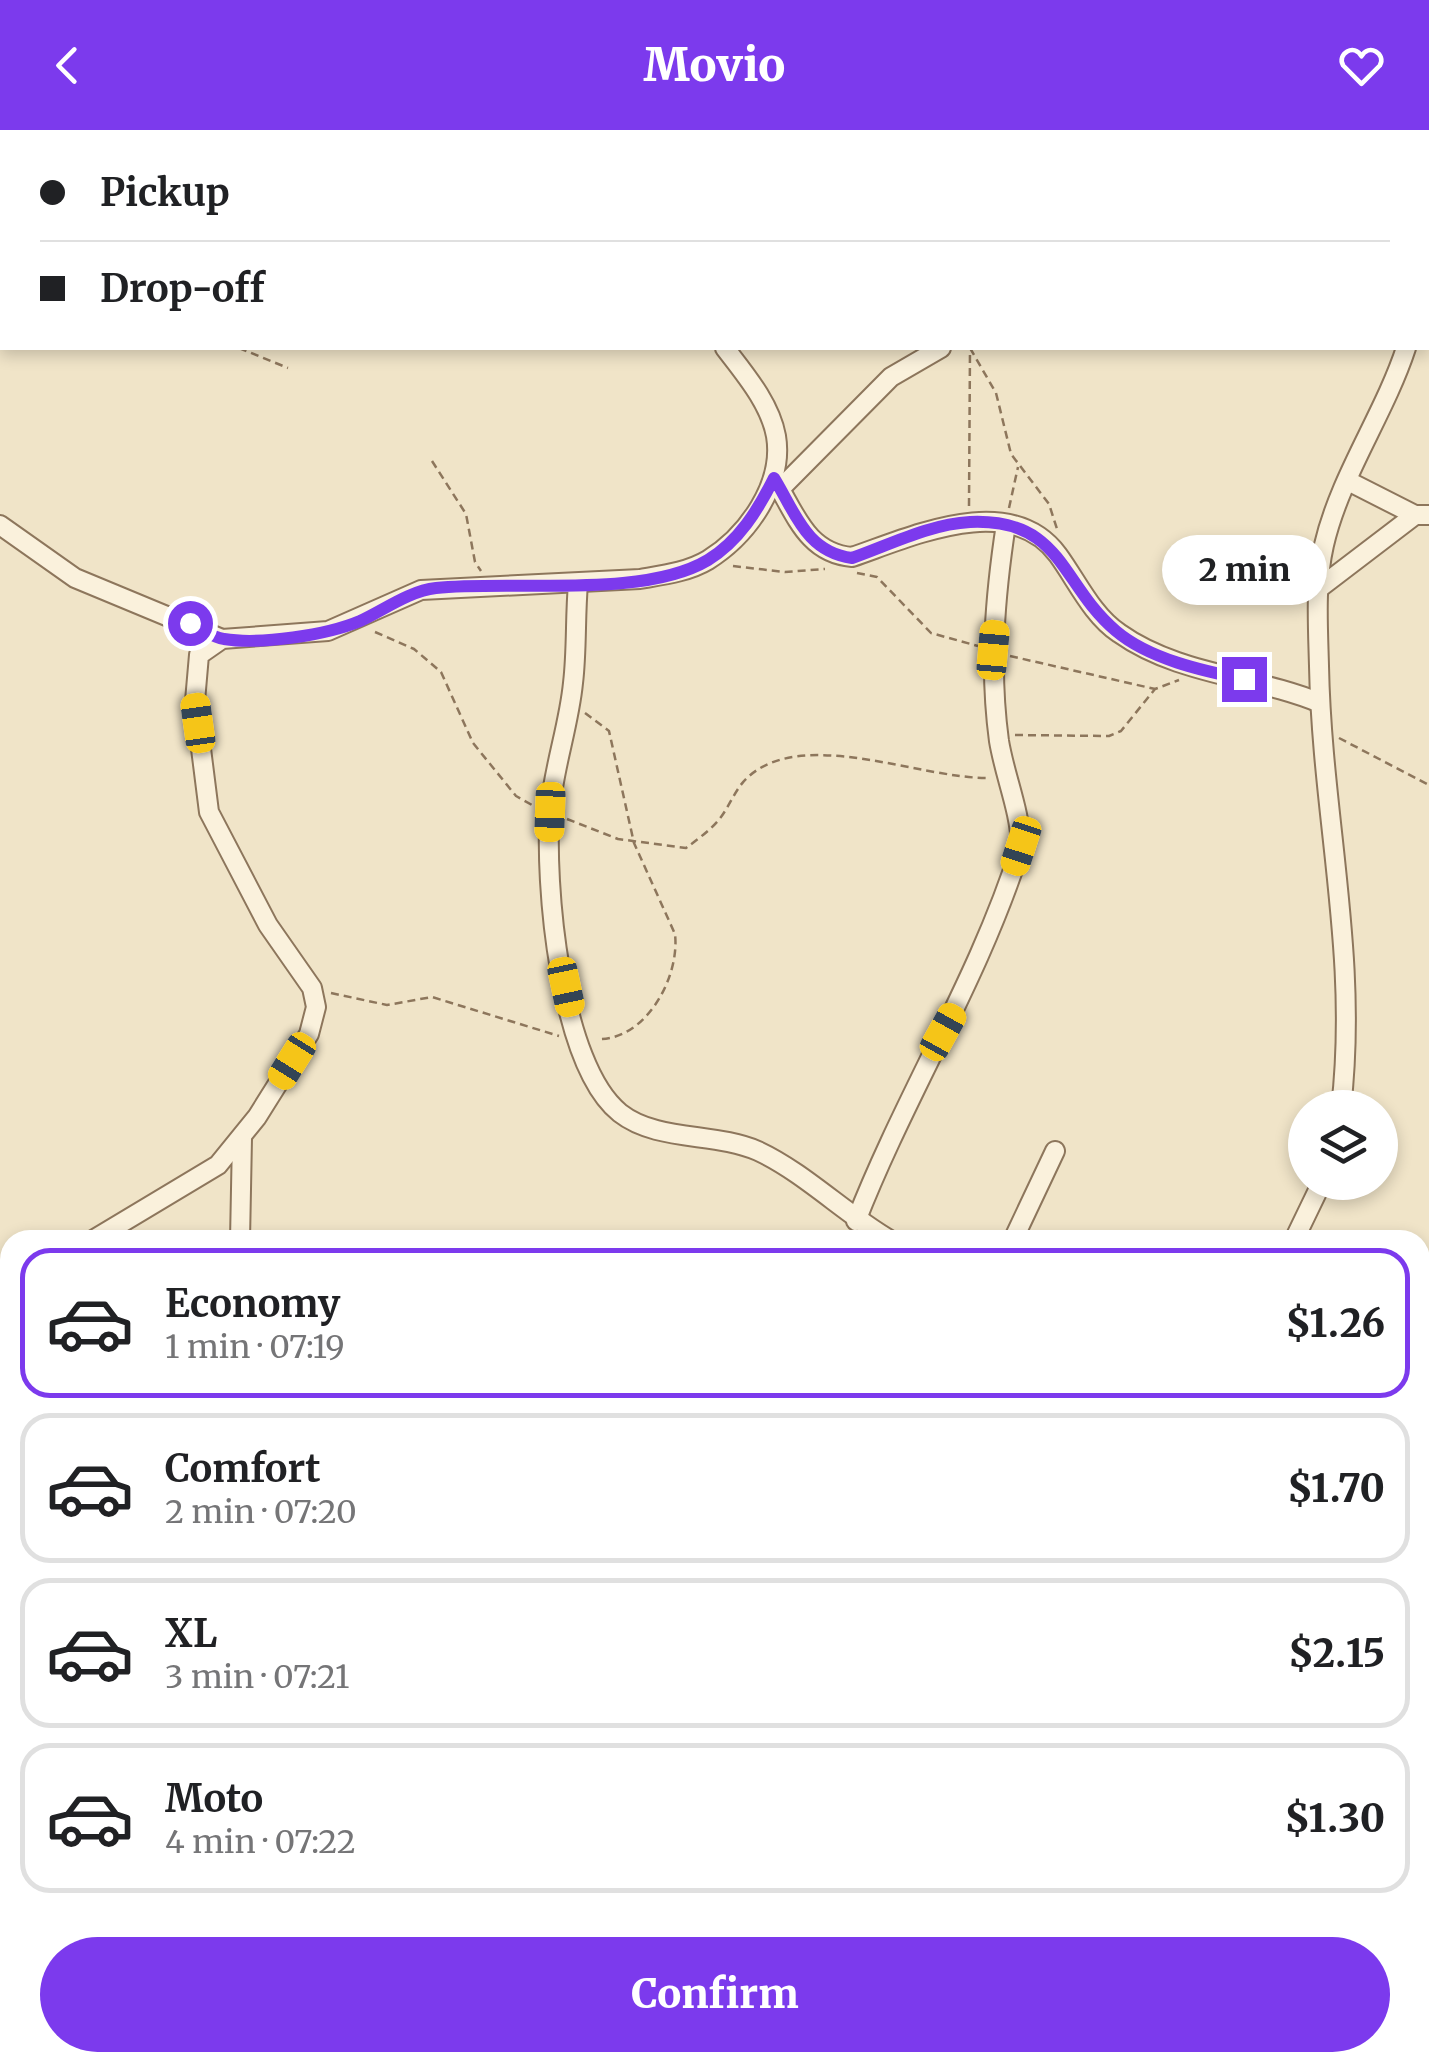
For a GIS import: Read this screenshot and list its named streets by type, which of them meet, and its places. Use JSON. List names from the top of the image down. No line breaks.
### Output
{"page":{"header":"Movio","banner":["Pickup","Drop-off"],"bubble":"2 min","list":[{"name":"Economy","note":"1 min · 07:19","value":"$1.26"},{"name":"Comfort","note":"2 min · 07:20","value":"$1.70"},{"name":"XL","note":"3 min · 07:21","value":"$2.15"},{"name":"Moto","note":"4 min · 07:22","value":"$1.30"}],"buttons":"Confirm"}}
